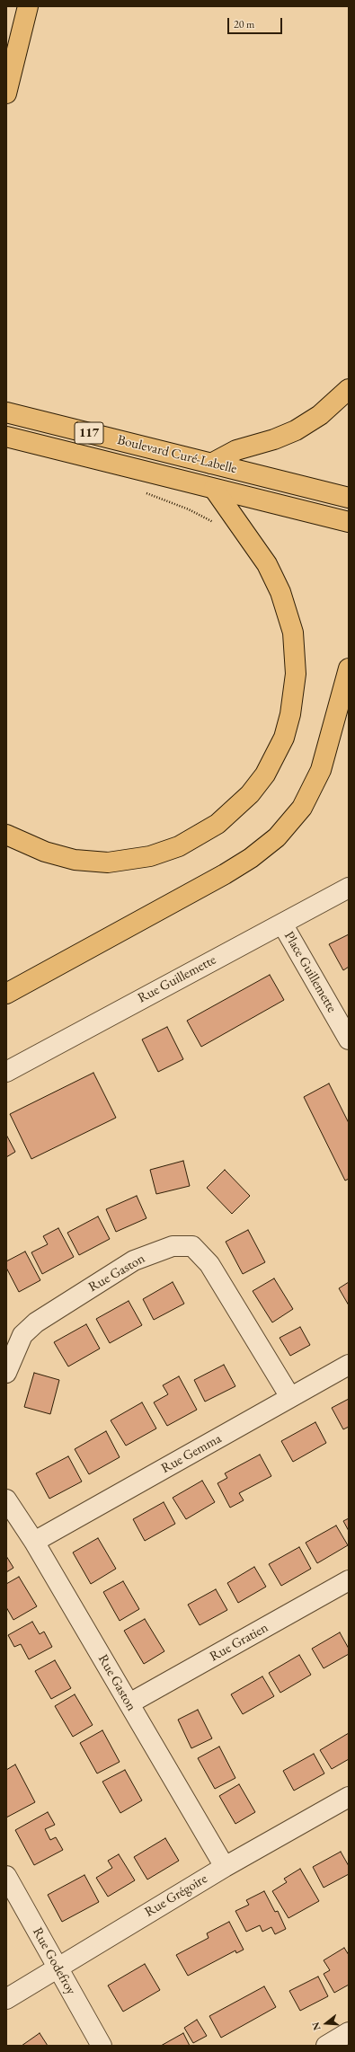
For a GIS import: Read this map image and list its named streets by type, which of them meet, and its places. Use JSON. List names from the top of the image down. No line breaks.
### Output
{"streets":{"main road":["117","Boulevard Curé-Labelle"],"street":["Place Guillemette","Rue Guillemette","Rue Gaston","Rue Gemma","Rue Gratien","Rue Grégoire","Rue Godefroy"]},"crossings":[["Place Guillemette","Rue Guillemette"],["Rue Gaston","Rue Gemma"],["Rue Gaston","Rue Gratien"],["Rue Gaston","Rue Grégoire"],["Rue Grégoire","Rue Godefroy"]],"scale_bar":"20 m","north":"left"}
